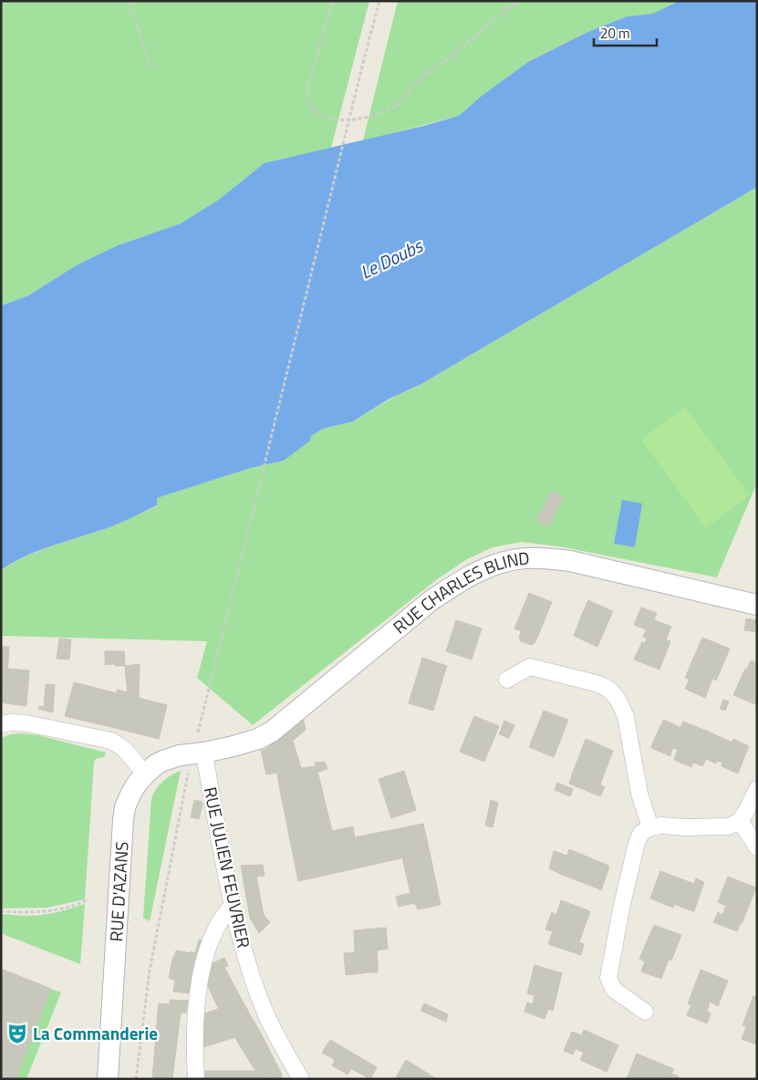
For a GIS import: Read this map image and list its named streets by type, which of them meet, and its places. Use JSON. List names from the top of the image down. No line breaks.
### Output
{"streets":{"street":["RUE CHARLES BLIND","RUE JULIEN FEUVRIER","RUE D'AZANS"]},"crossings":[["RUE CHARLES BLIND","RUE JULIEN FEUVRIER"],["RUE CHARLES BLIND","RUE D'AZANS"],["RUE JULIEN FEUVRIER","RUE D'AZANS"]],"water":["Le Doubs"],"places":{"theatre":["La Commanderie"]},"scale_bar":"20 m"}
